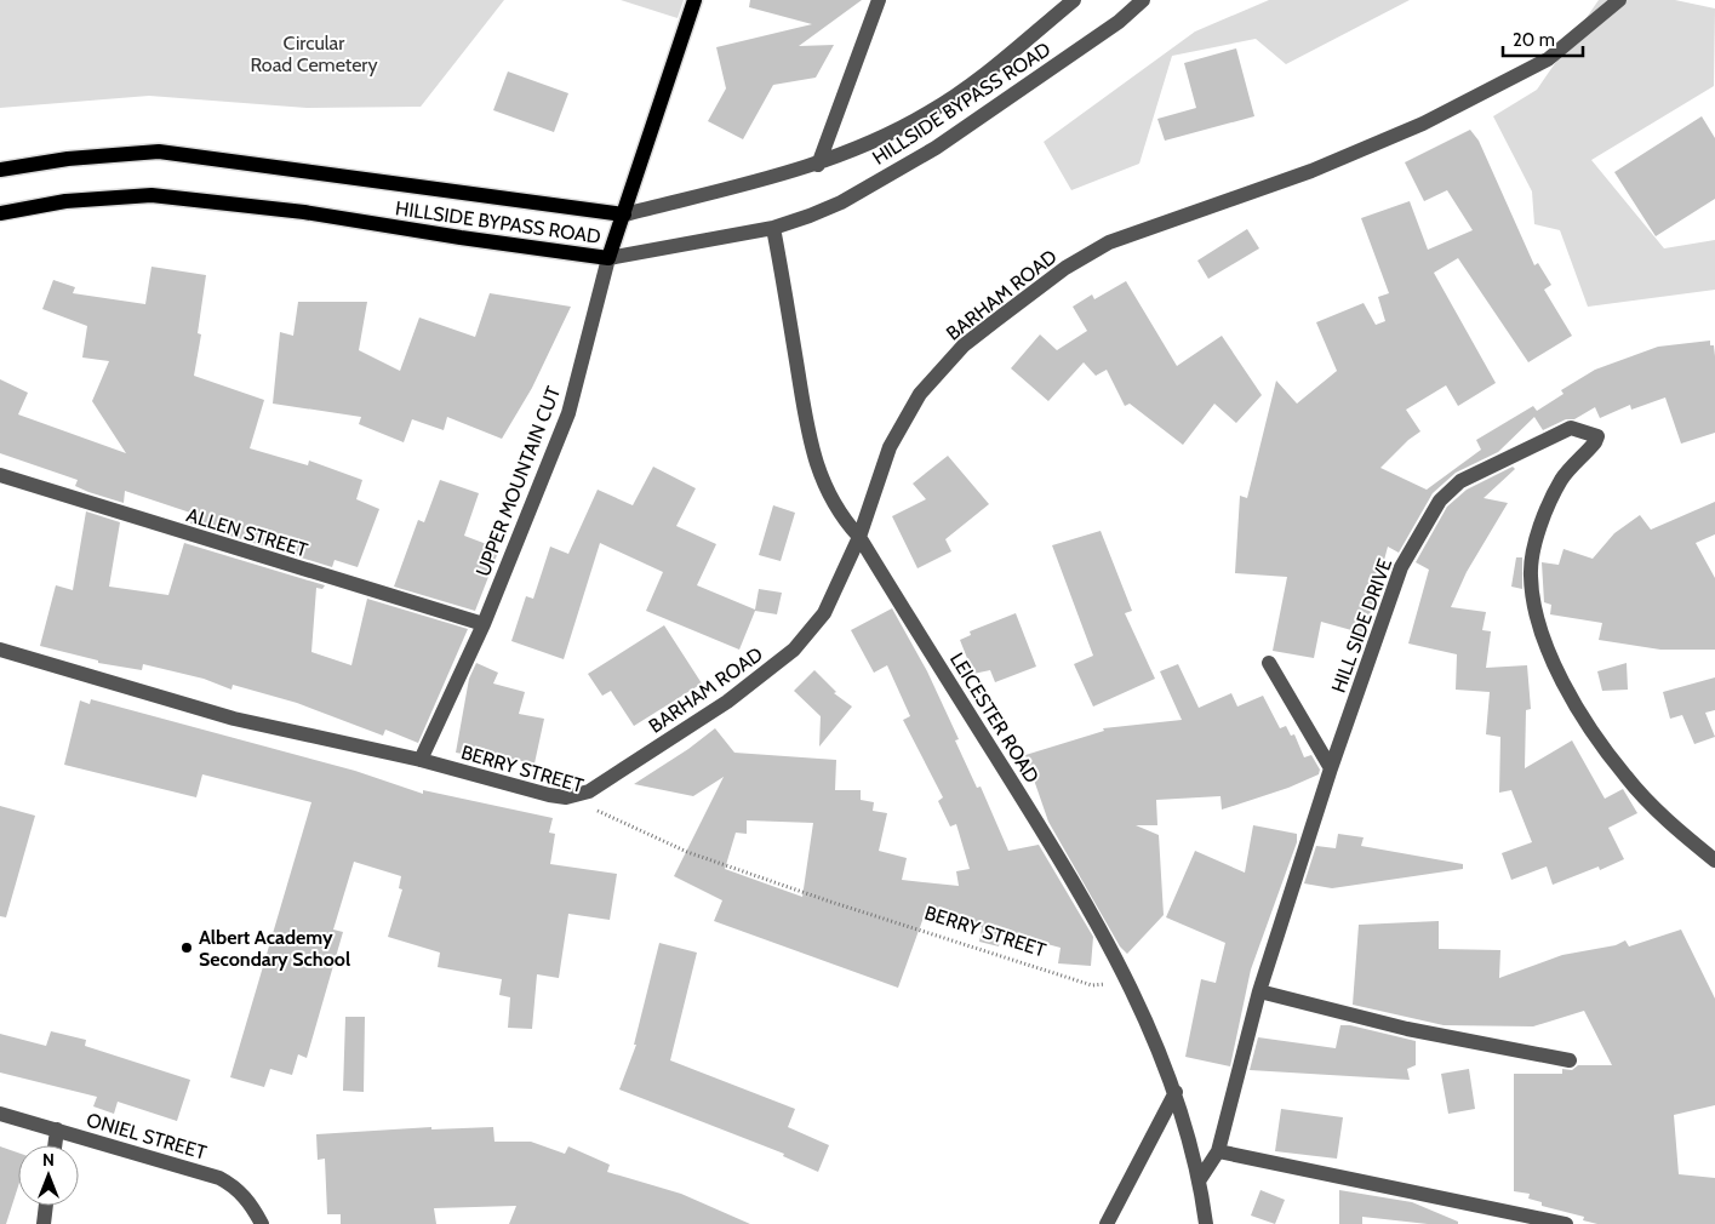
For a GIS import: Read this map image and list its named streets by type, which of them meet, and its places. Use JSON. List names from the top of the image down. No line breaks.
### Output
{"streets":{"main road":["HILLSIDE BYPASS ROAD","UPPER MOUNTAIN CUT"],"street":["BARHAM ROAD","ALLEN STREET","HILL SIDE DRIVE","LEICESTER ROAD","BERRY STREET","ONIEL STREET"]},"crossings":[["HILLSIDE BYPASS ROAD","UPPER MOUNTAIN CUT"],["HILLSIDE BYPASS ROAD","LEICESTER ROAD"],["BARHAM ROAD","LEICESTER ROAD"],["BARHAM ROAD","BERRY STREET"],["UPPER MOUNTAIN CUT","ALLEN STREET"],["UPPER MOUNTAIN CUT","BERRY STREET"],["HILL SIDE DRIVE","LEICESTER ROAD"],["LEICESTER ROAD","BERRY STREET"]],"parks":["Circular Road Cemetery"],"places":["Albert Academy Secondary School"],"scale_bar":"20 m","north":"top"}
